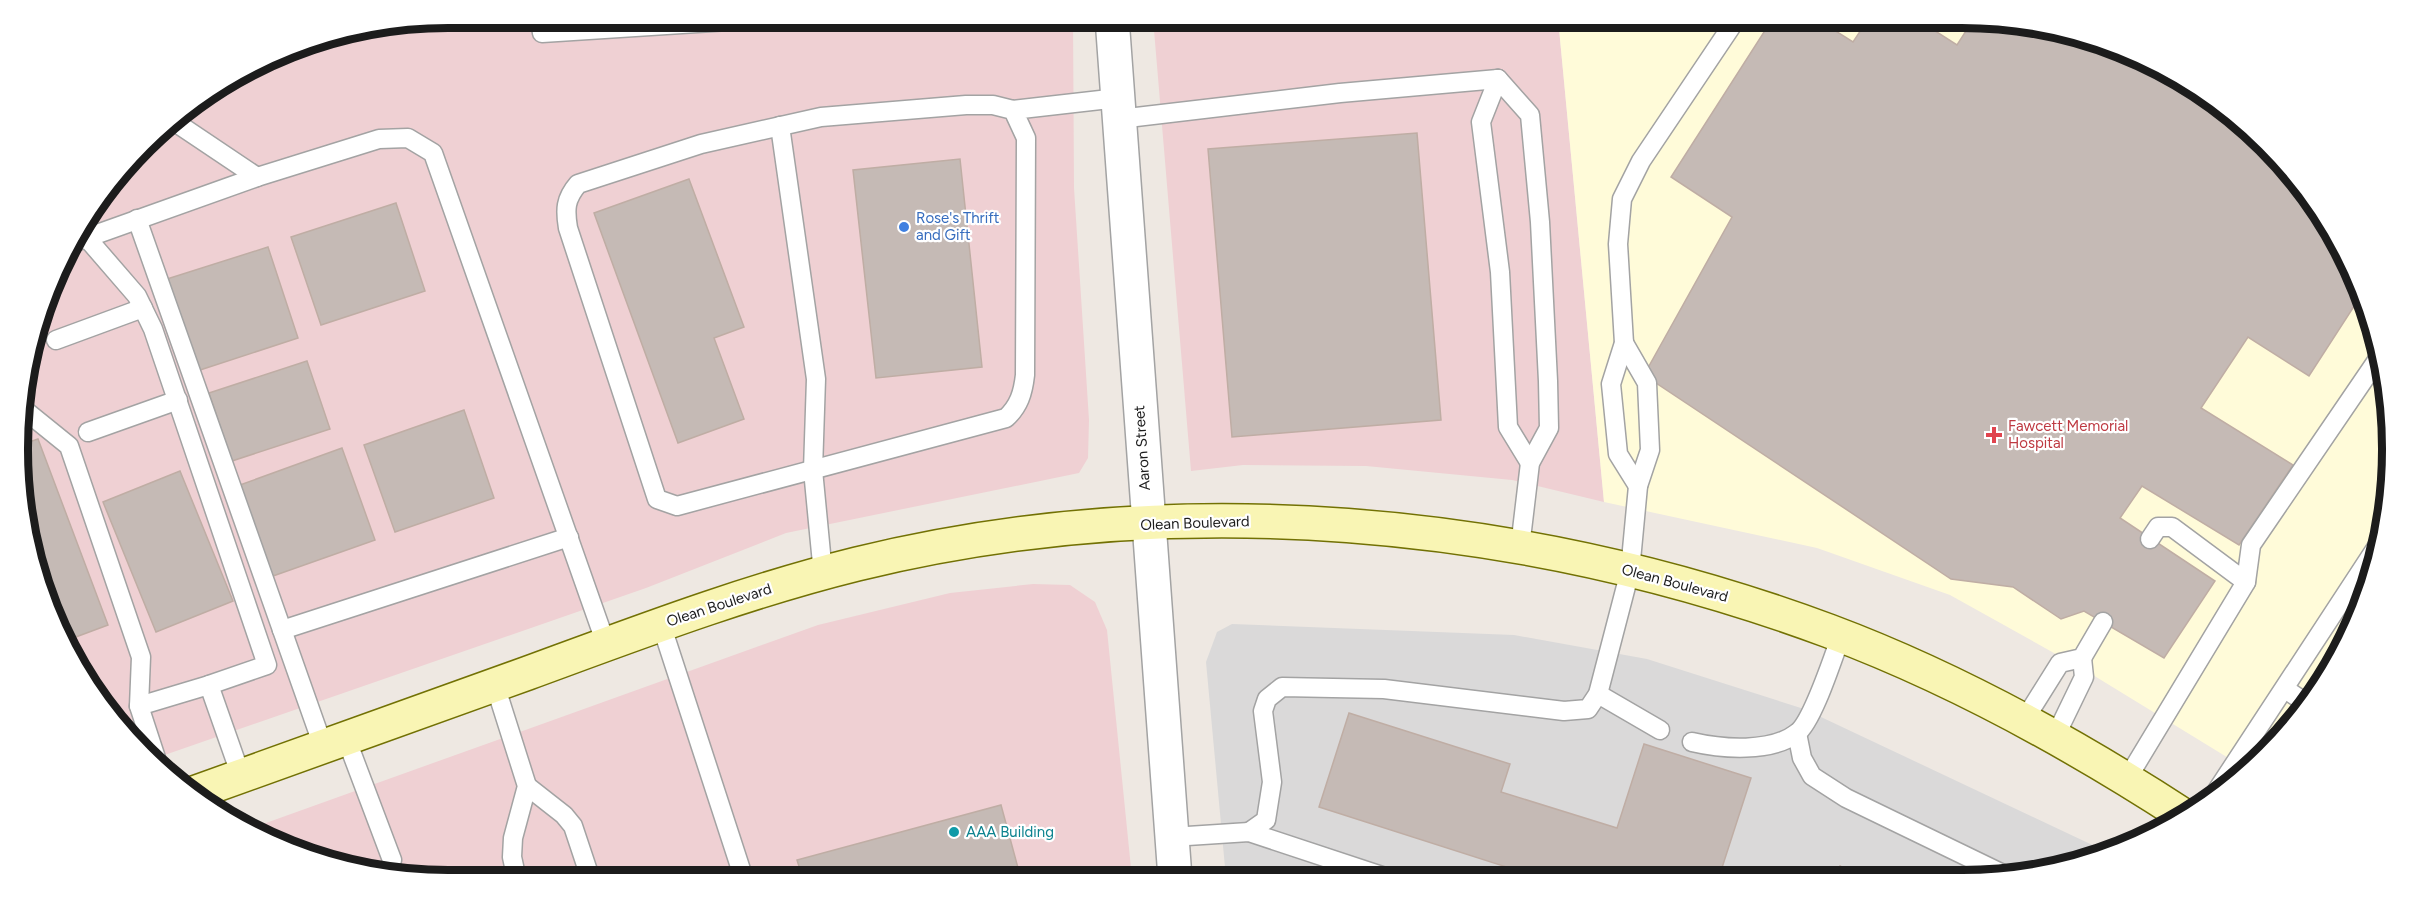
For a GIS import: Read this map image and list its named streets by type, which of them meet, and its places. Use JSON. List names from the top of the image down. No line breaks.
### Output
{"streets":{"street":["Aaron Street","Olean Boulevard"]},"crossings":[["Aaron Street","Olean Boulevard"]],"places":{"other":["Rose's Thrift and Gift","AAA Building"],"health":["Fawcett Memorial Hospital"]}}
